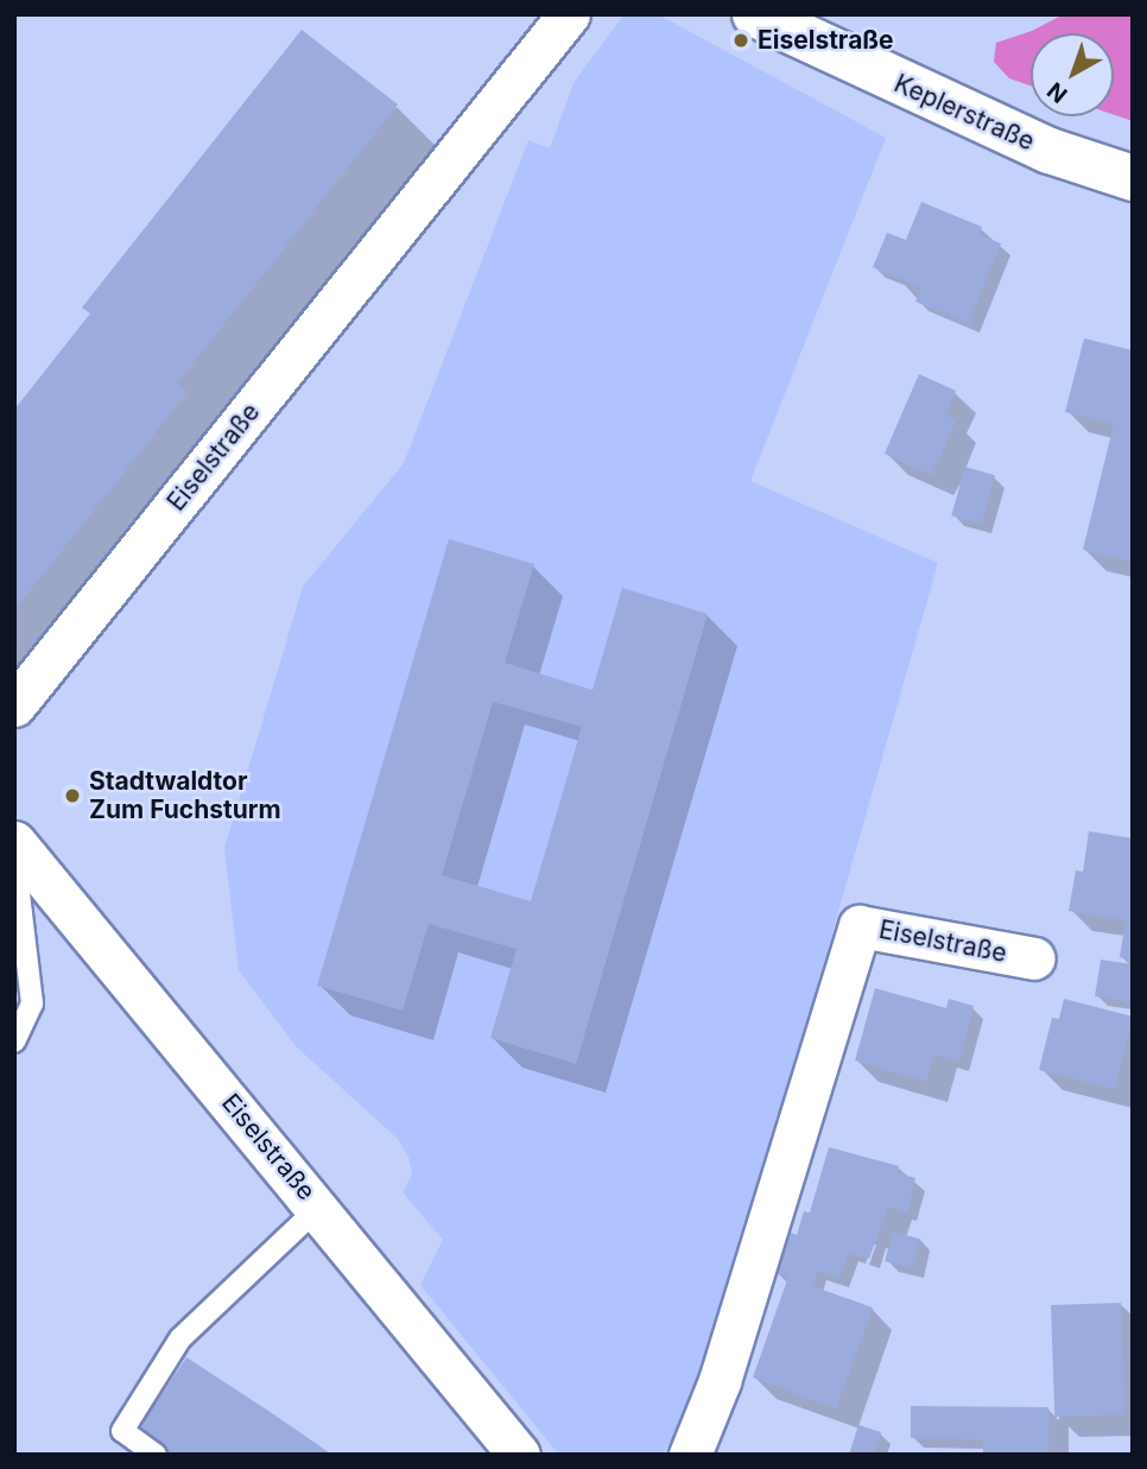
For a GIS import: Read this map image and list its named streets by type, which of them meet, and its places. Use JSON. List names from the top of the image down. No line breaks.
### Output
{"streets":{"street":["Keplerstraße","Eiselstraße"]},"places":["Eiselstraße","Stadtwaldtor Zum Fuchsturm"],"north":"bottom left"}
